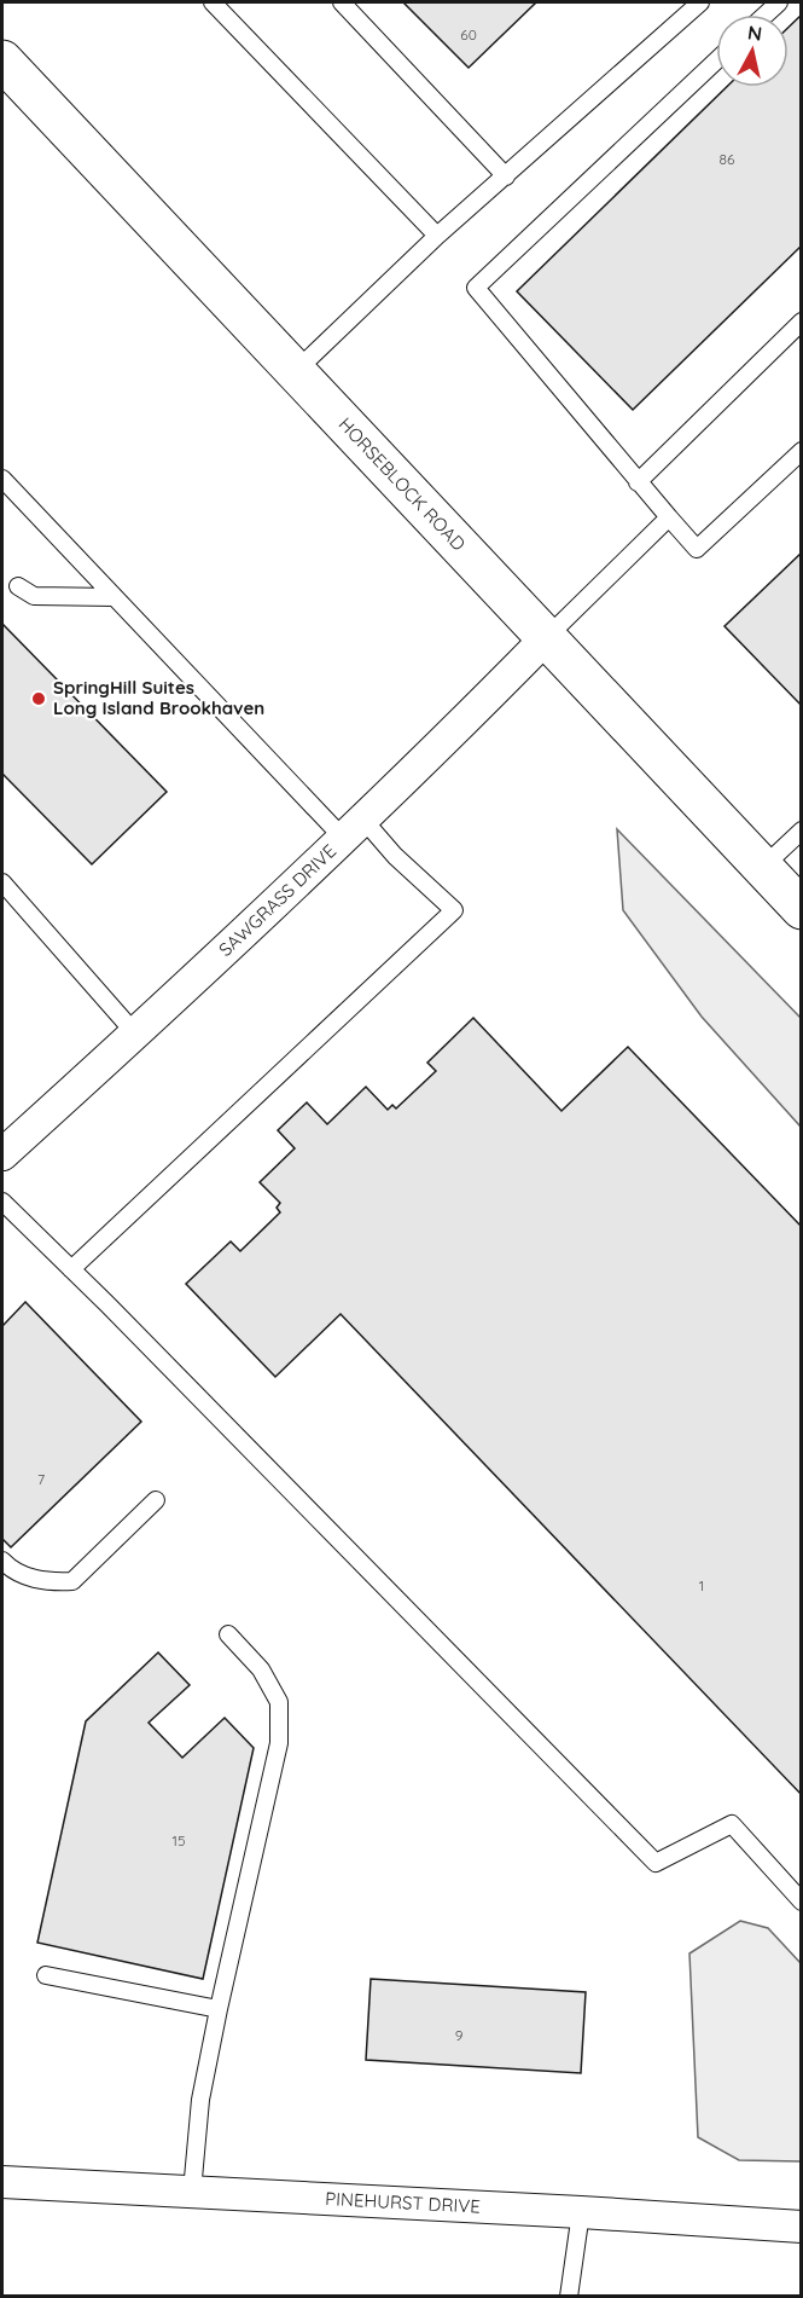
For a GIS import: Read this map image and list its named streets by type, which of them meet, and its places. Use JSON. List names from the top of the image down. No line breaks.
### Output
{"streets":{"main road":["HORSEBLOCK ROAD"],"street":["SAWGRASS DRIVE","PINEHURST DRIVE"]},"crossings":[["HORSEBLOCK ROAD","SAWGRASS DRIVE"]],"places":["SpringHill Suites Long Island Brookhaven"],"house_numbers":["60","86","7","1","15","9"],"north":"top"}
